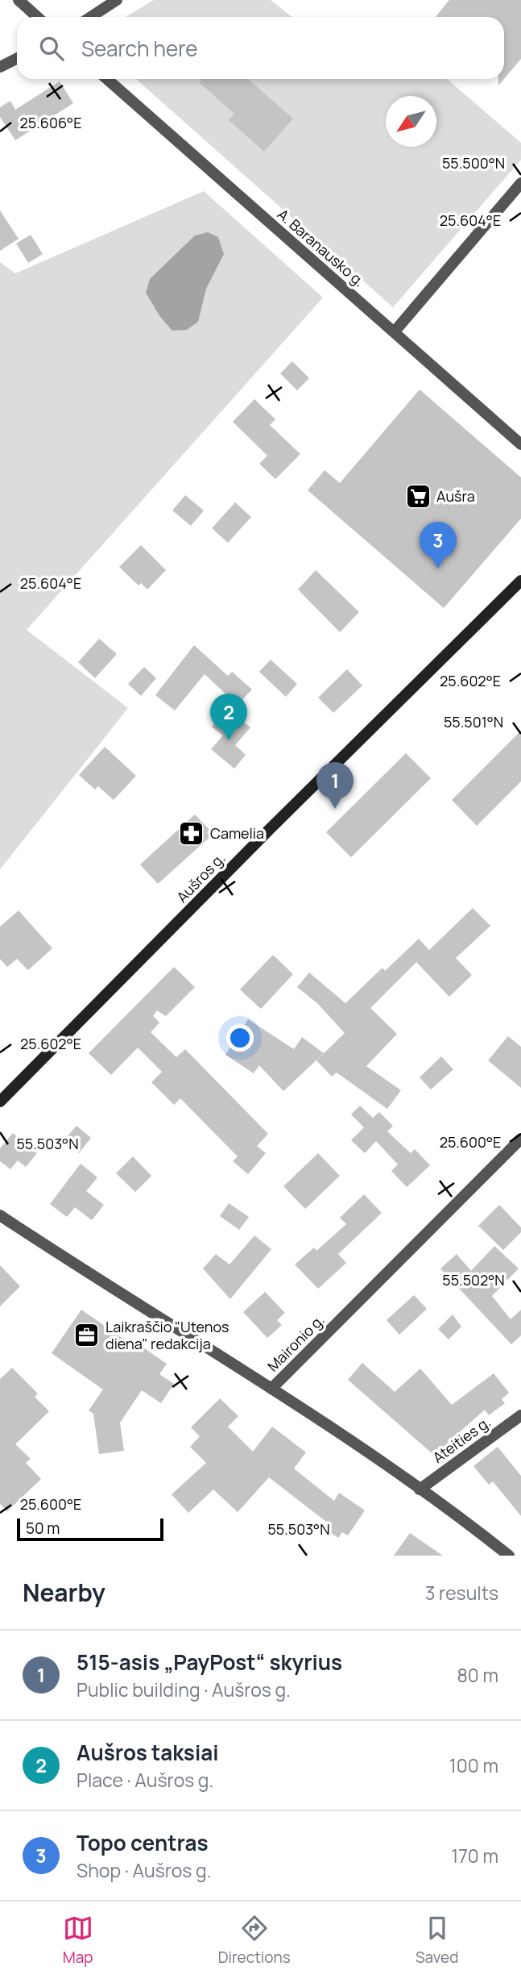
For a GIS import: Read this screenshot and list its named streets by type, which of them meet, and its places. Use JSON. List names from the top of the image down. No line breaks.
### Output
{"streets":{"street":["A. Baranausko g.","Aušros g.","Maironio g.","Ateities g."]},"places":{"supermarket":["Aušra"],"pharmacy":["Camelia"],"office":["Laikraščio \"Utenos diena\" redakcija"]},"scale_bar":"50 m","north":"bottom left","page":{"search":"Search here","pins":["3","2","1"],"scale":"50 m","heading":["Nearby","3 results"],"list":[{"mark":"1","name":"515-asis „PayPost“ skyrius","note":"Public building · Aušros g.","value":"80 m"},{"mark":"2","name":"Aušros taksiai","note":"Place · Aušros g.","value":"100 m"},{"mark":"3","name":"Topo centras","note":"Shop · Aušros g.","value":"170 m"}],"nav":["Map","Directions","Saved"]},"coordinates":["25.606°E","55.500°N","25.604°E","25.602°E","55.501°N","25.600°E","55.503°N","55.502°N"]}
